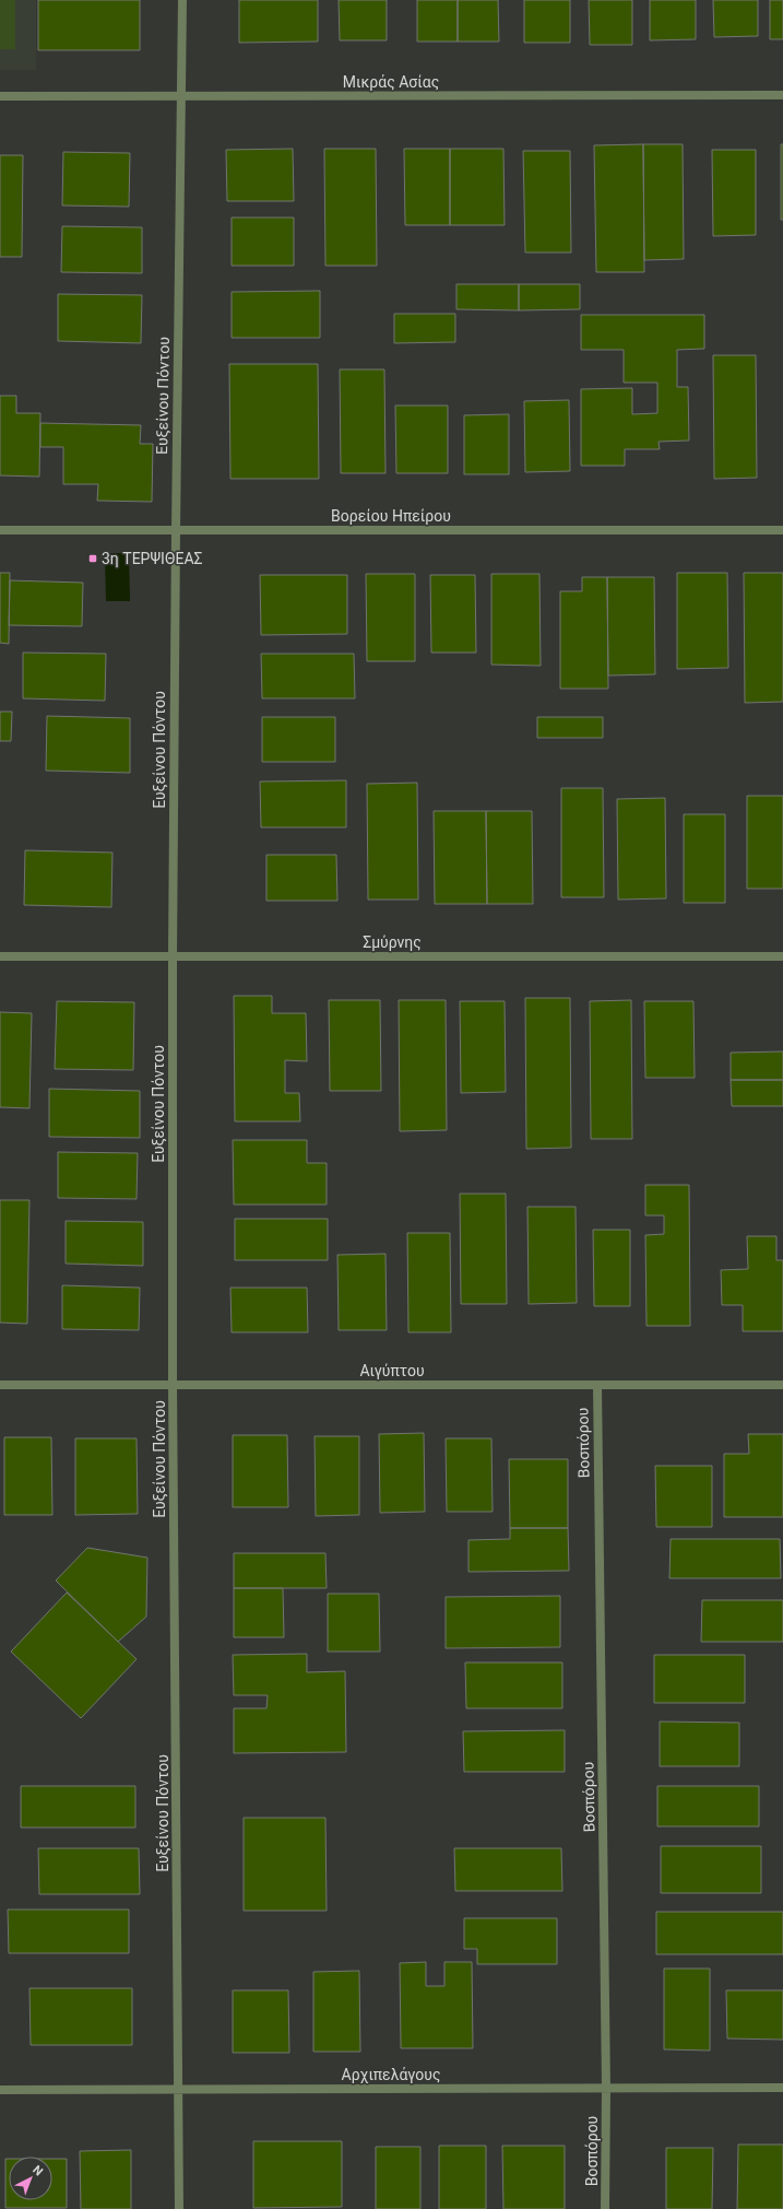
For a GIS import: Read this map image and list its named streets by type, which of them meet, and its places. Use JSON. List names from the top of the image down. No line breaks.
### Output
{"streets":{"street":["Μικράς Ασίας","Ευξείνου Πόντου","Βορείου Ηπείρου","Σμύρνης","Αιγύπτου","Βοσπόρου","Αρχιπελάγους"]},"crossings":[["Μικράς Ασίας","Ευξείνου Πόντου"],["Ευξείνου Πόντου","Βορείου Ηπείρου"],["Ευξείνου Πόντου","Σμύρνης"],["Ευξείνου Πόντου","Αιγύπτου"],["Ευξείνου Πόντου","Αρχιπελάγους"],["Αιγύπτου","Βοσπόρου"],["Βοσπόρου","Αρχιπελάγους"]],"places":{"transit":["3η ΤΕΡΨΙΘΕΑΣ"]},"north":"top right"}
